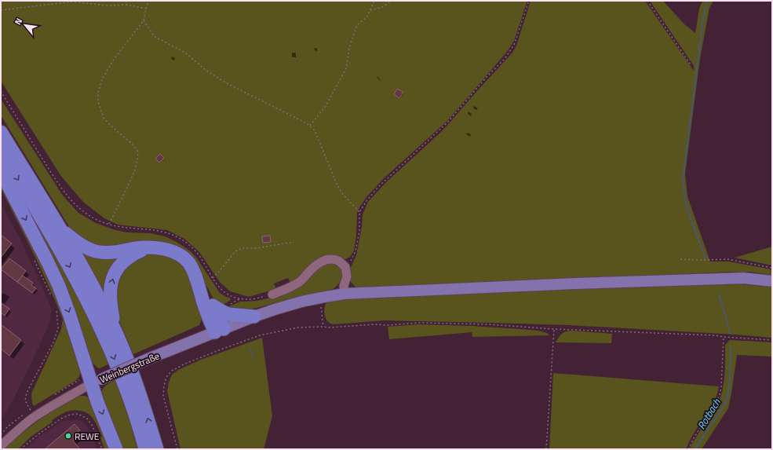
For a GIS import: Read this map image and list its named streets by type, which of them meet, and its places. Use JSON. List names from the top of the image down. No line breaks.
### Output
{"streets":{"main road":["Weinbergstraße"]},"water":["Rotbach"],"places":["REWE"],"north":"top left"}
